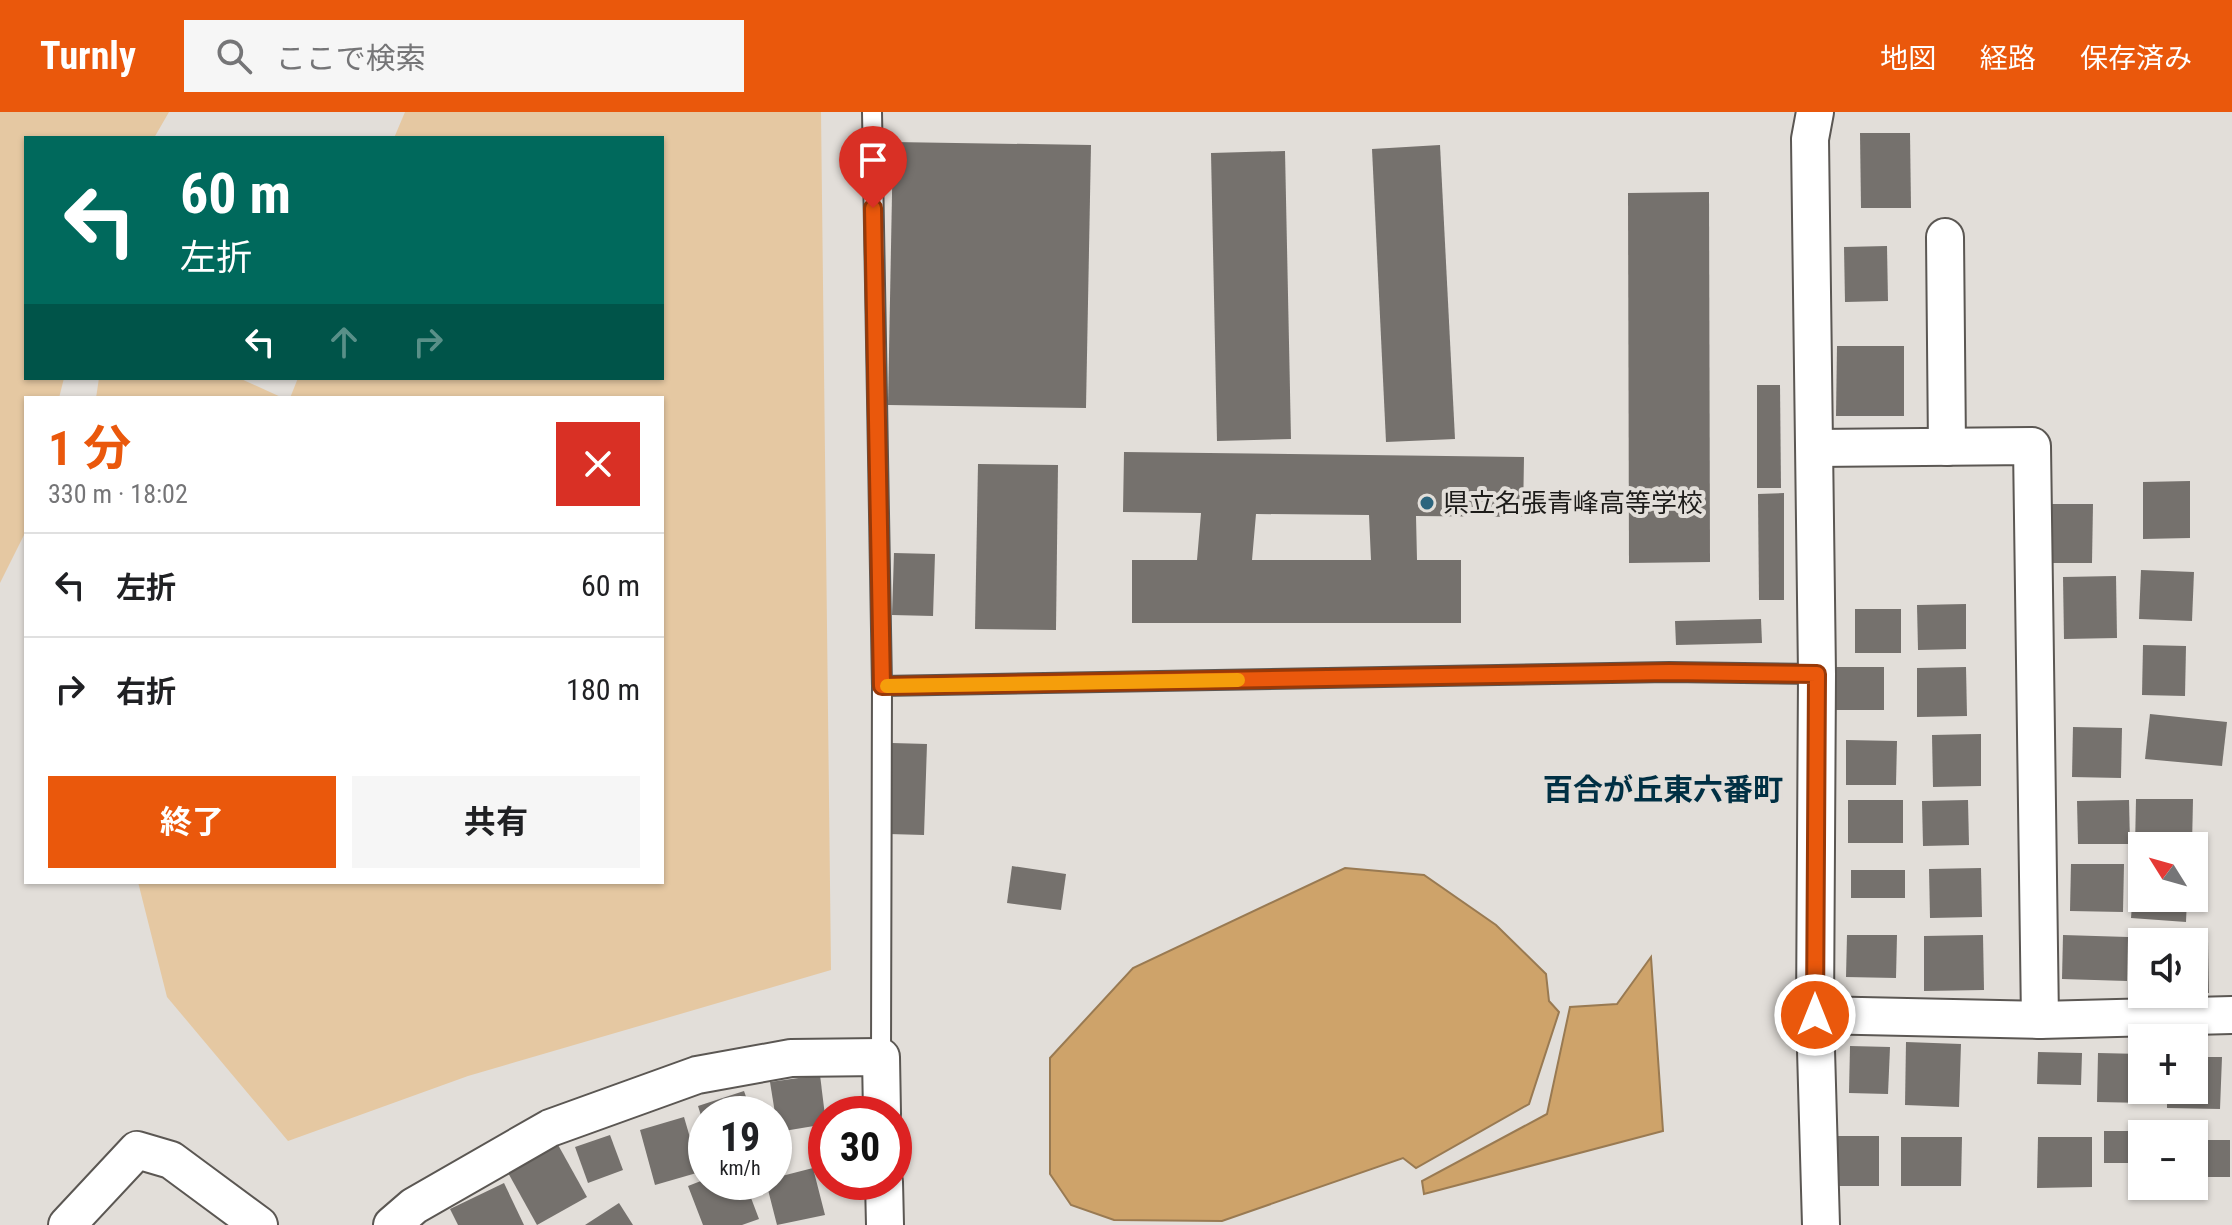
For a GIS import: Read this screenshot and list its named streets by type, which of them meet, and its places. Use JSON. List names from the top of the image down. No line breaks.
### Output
{"districts":["百合が丘東六番町"],"places":["県立名張青峰高等学校"],"north":"top left","page":{"header":"Turnly","search":"ここで検索","nav":["地図","経路","保存済み"],"turn":["60 m","左折"],"heading":["1 分","330 m · 18:02"],"list":[{"name":"左折","value":"60 m"},{"name":"右折","value":"180 m"}],"buttons":["終了","共有"],"map_buttons":["+","−"],"speed":"19 km/h","limit":"30"}}
